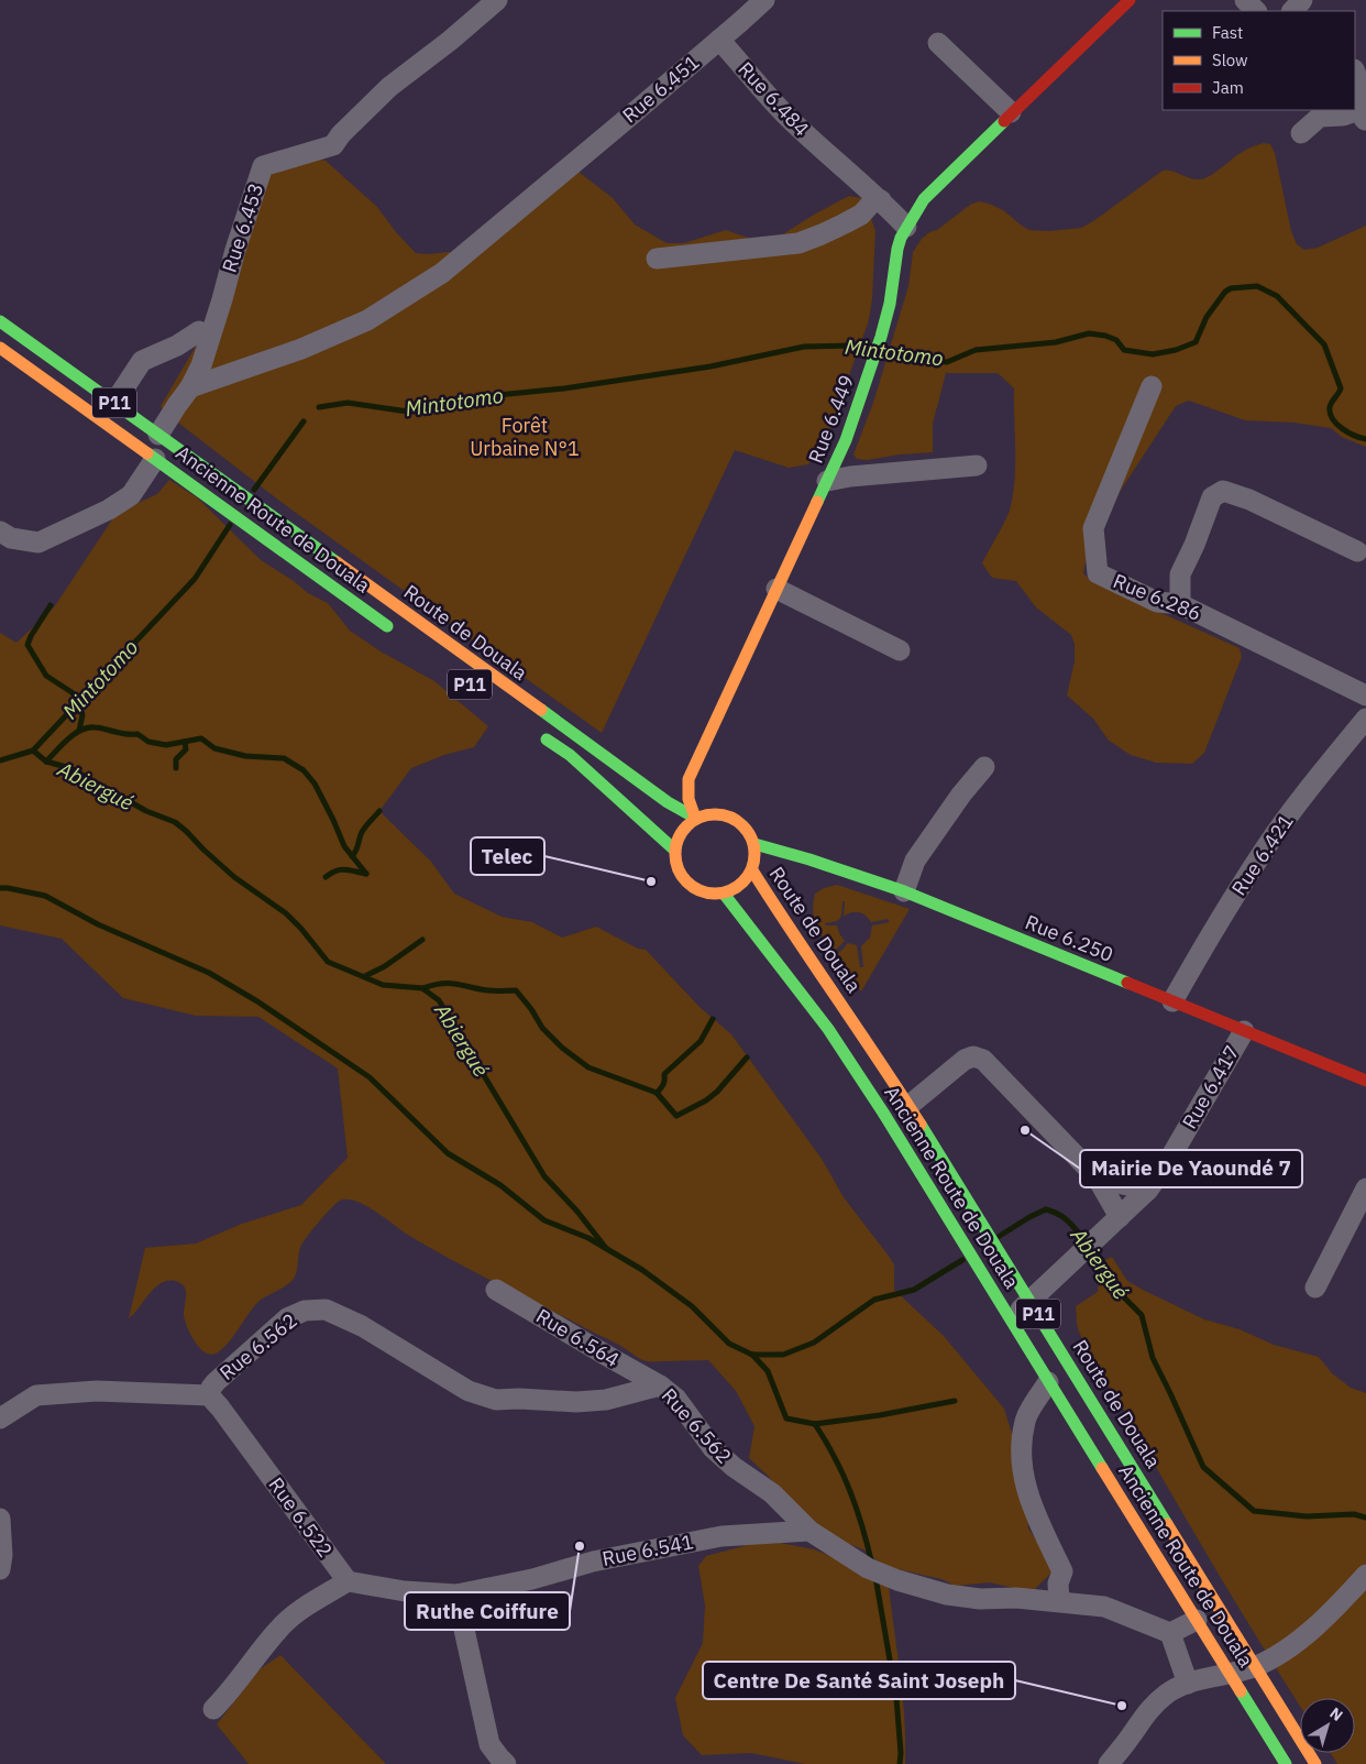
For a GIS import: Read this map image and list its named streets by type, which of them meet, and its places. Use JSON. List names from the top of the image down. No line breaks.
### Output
{"streets":{"main road":["P11","Rue 6.449","Ancienne Route de Douala","Route de Douala","Rue 6.250"],"street":["Rue 6.451","Rue 6.484","Rue 6.453","Rue 6.286","Rue 6.421","Rue 6.417","Rue 6.564","Rue 6.562","Rue 6.522","Rue 6.541"]},"crossings":[["Rue 6.451","Rue 6.484"],["Rue 6.451","Rue 6.453"],["Rue 6.484","Rue 6.449"],["Rue 6.453","Route de Douala"],["Rue 6.449","Ancienne Route de Douala"],["Rue 6.449","Route de Douala"],["Rue 6.449","Rue 6.250"],["Ancienne Route de Douala","Route de Douala"],["Ancienne Route de Douala","Rue 6.250"],["Ancienne Route de Douala","Rue 6.417"],["Route de Douala","Rue 6.250"],["Route de Douala","Rue 6.417"],["Rue 6.421","Rue 6.250"],["Rue 6.250","Rue 6.417"],["Rue 6.564","Rue 6.562"],["Rue 6.562","Rue 6.522"],["Rue 6.562","Rue 6.541"]],"water":["Mintotomo","Abiergué"],"parks":["Forêt Urbaine N°1"],"places":["Telec","Mairie De Yaoundé 7","Ruthe Coiffure","Centre De Santé Saint Joseph"],"legend":["Fast","Slow","Jam"],"north":"top right"}
